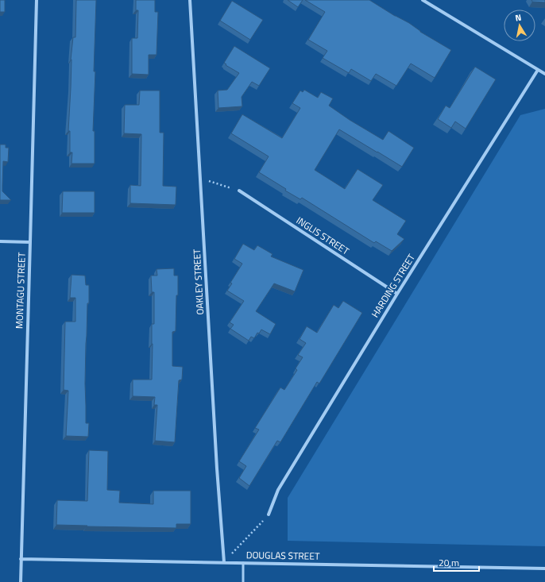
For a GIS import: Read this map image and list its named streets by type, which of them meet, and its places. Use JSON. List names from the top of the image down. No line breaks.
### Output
{"streets":{"street":["INGLIS STREET","OAKLEY STREET","HARDING STREET","MONTAGU STREET","DOUGLAS STREET"]},"crossings":[["INGLIS STREET","HARDING STREET"],["OAKLEY STREET","DOUGLAS STREET"],["MONTAGU STREET","DOUGLAS STREET"]],"scale_bar":"20 m","north":"top"}
